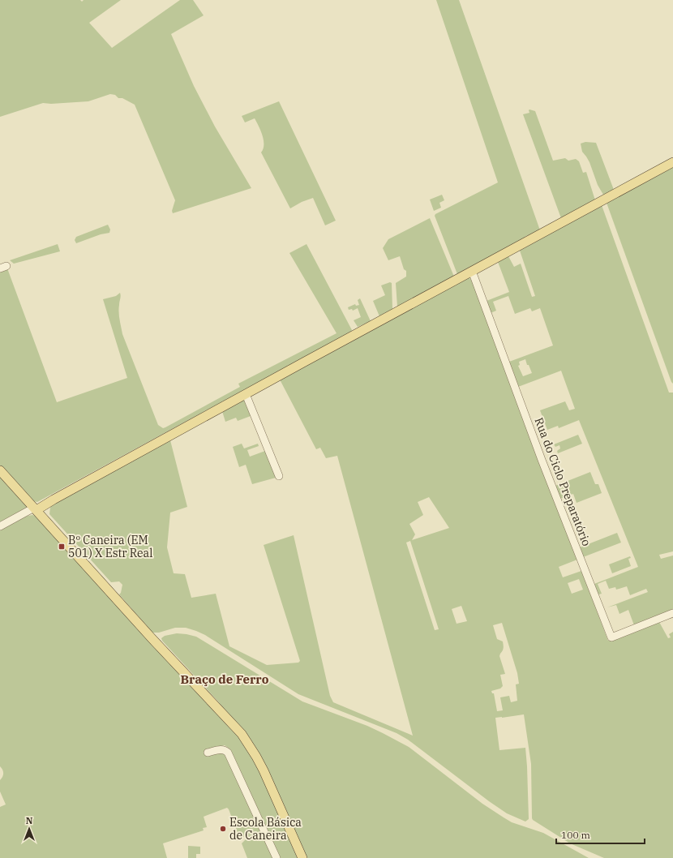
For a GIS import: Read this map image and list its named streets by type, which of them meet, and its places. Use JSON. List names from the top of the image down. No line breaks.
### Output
{"streets":{"street":["Rua do Ciclo Preparatório"]},"districts":["Braço de Ferro"],"places":{"transit":["Bº Caneira (EM 501) X Estr Real"],"other":["Escola Básica de Caneira"]},"scale_bar":"100 m","north":"top"}
